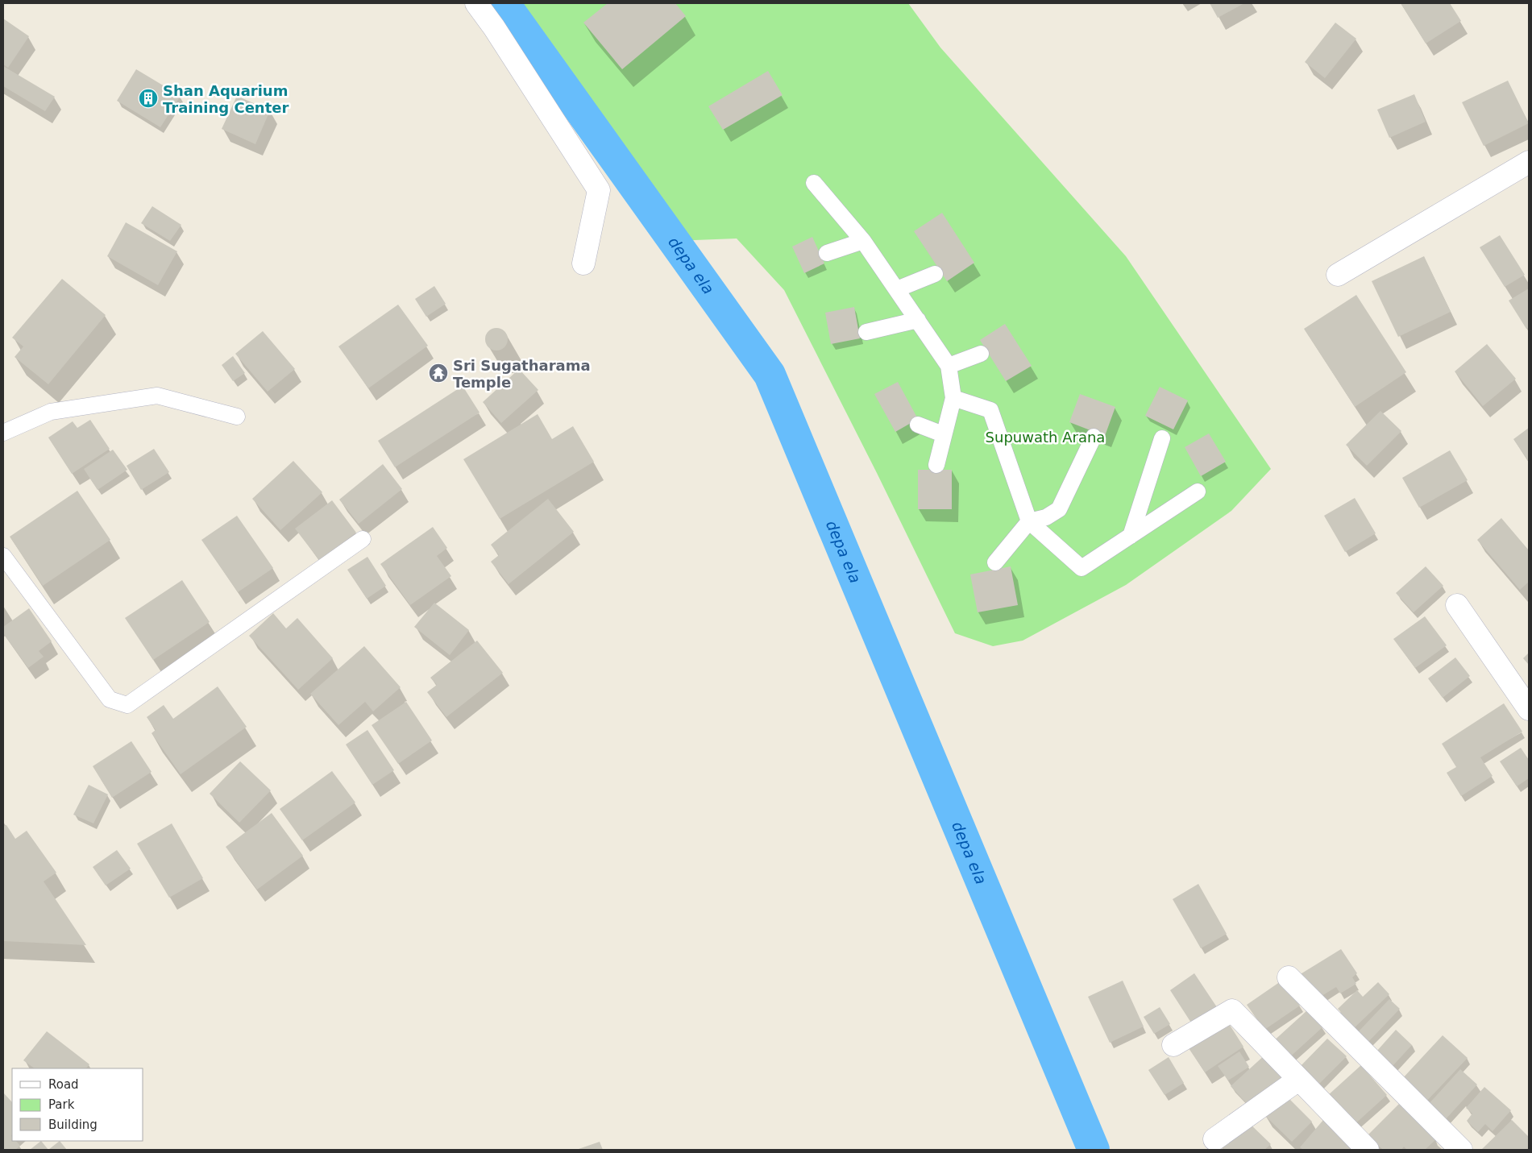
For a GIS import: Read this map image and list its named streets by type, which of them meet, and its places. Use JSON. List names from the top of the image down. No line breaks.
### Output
{"water":["depa ela"],"parks":["Supuwath Arana"],"places":{"building":["Shan Aquarium Training Center"],"temple":["Sri Sugatharama Temple"]},"legend":["Road","Park","Building"]}
